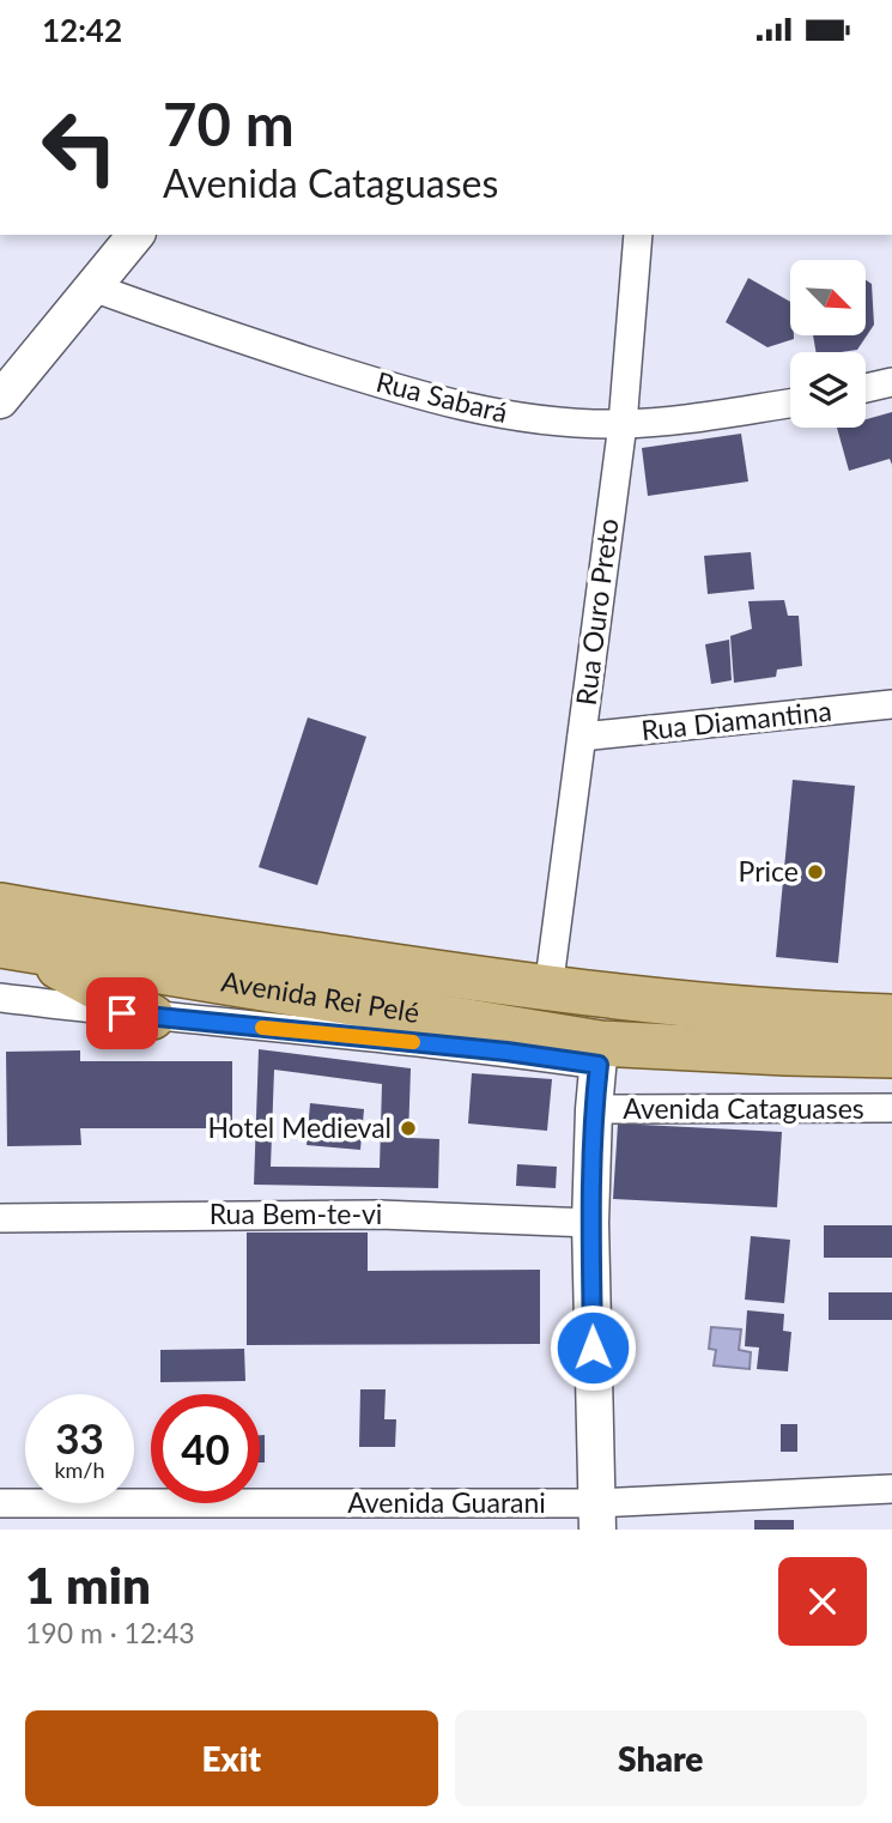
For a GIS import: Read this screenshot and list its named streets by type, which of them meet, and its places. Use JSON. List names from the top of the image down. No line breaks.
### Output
{"streets":{"main road":["Avenida Rei Pelé"],"street":["Rua Sabará","Rua Ouro Preto","Rua Diamantina","Avenida Cataguases","Rua Bem-te-vi","Avenida Guarani"]},"crossings":[["Rua Sabará","Rua Ouro Preto"],["Rua Ouro Preto","Rua Diamantina"],["Rua Ouro Preto","Avenida Rei Pelé"],["Avenida Rei Pelé","Avenida Cataguases"]],"places":["Price","Hotel Medieval"],"north":"bottom right","page":{"status":"12:42","turn":["70 m","Avenida Cataguases"],"speed":"33 km/h","limit":"40","heading":["1 min","190 m · 12:43"],"buttons":["Exit","Share"]}}
